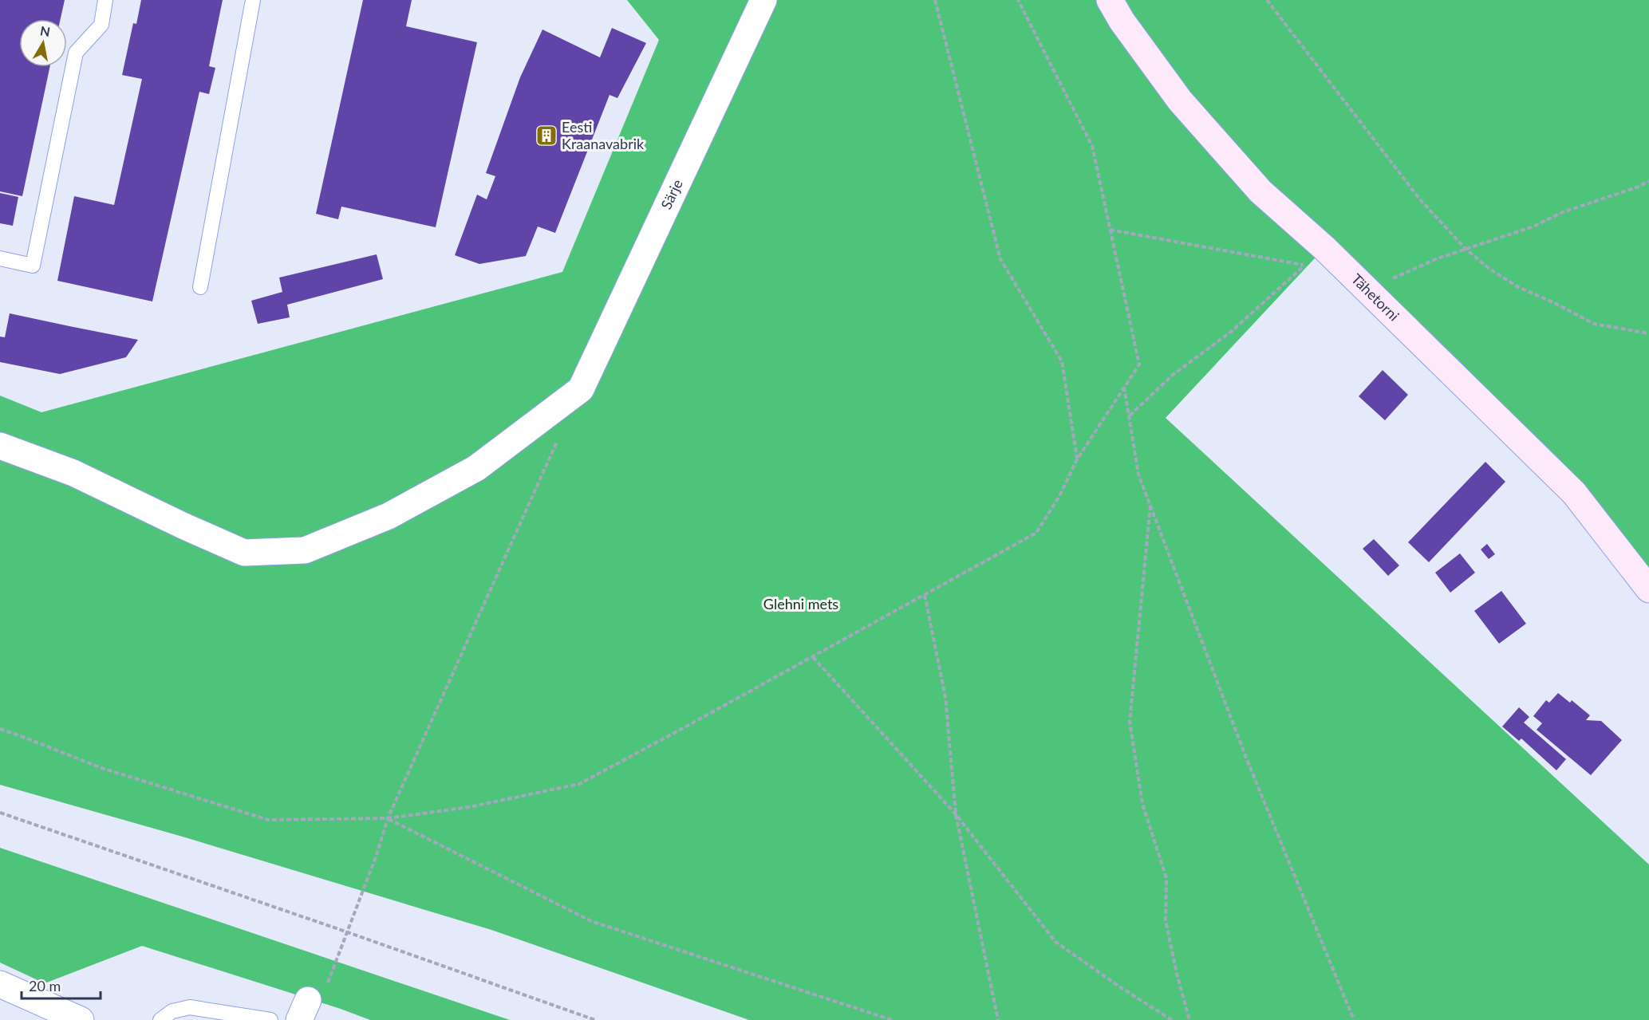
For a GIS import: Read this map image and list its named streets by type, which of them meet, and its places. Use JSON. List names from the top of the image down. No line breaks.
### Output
{"streets":{"street":["Särje","Tähetorni"]},"parks":["Glehni mets"],"places":{"building":["Eesti Kraanavabrik"]},"scale_bar":"20 m","north":"top"}
